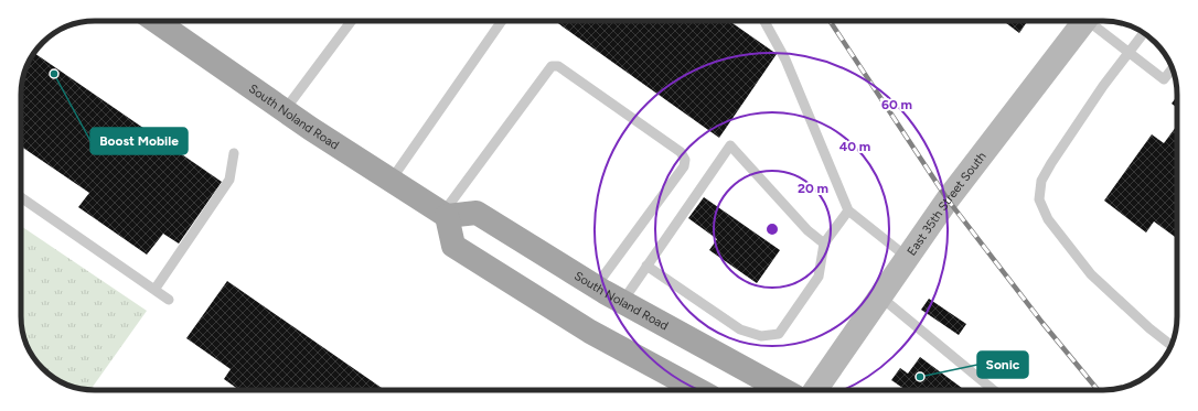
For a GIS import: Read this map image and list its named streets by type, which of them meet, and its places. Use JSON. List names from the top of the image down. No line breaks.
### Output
{"streets":{"main road":["South Noland Road","East 35th Street South"]},"places":["Boost Mobile","Sonic"],"rings":["60 m","40 m","20 m"]}
